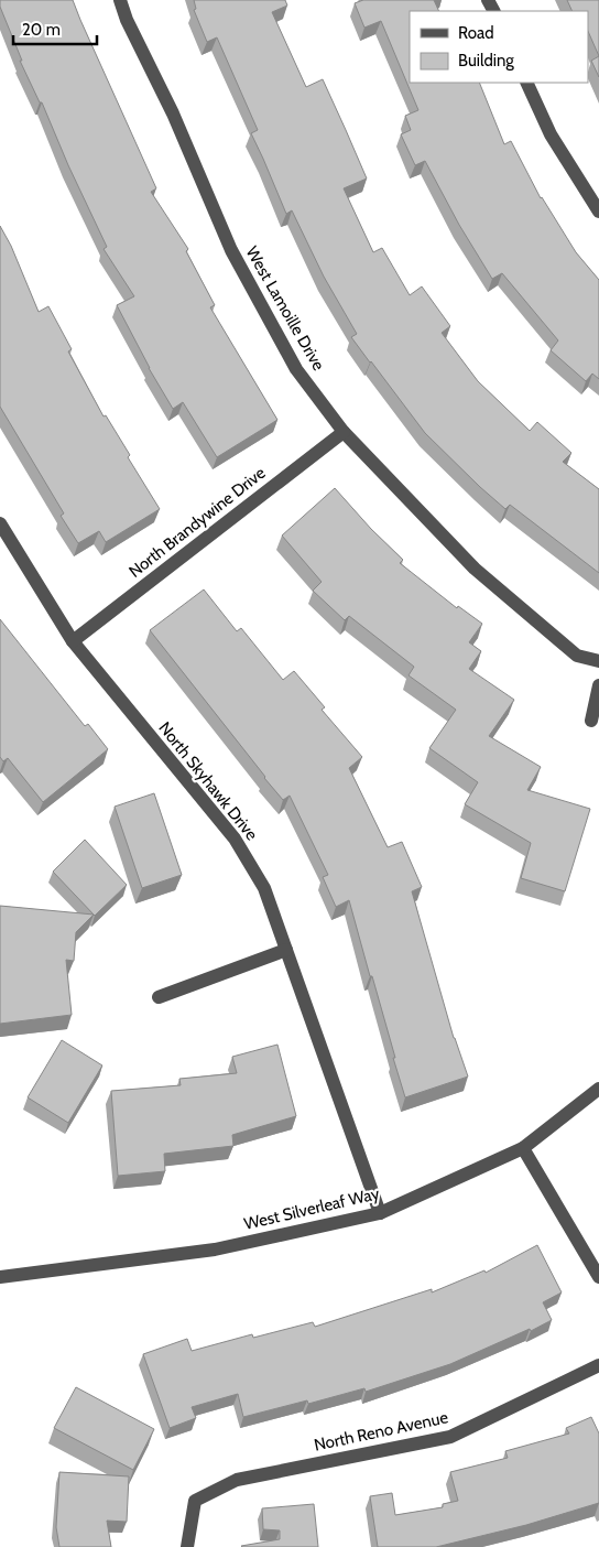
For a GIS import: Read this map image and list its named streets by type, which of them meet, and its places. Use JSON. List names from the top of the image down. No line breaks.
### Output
{"streets":{"street":["West Lamoille Drive","North Brandywine Drive","North Skyhawk Drive","West Silverleaf Way","North Reno Avenue"]},"crossings":[["West Lamoille Drive","North Brandywine Drive"],["North Brandywine Drive","North Skyhawk Drive"],["North Skyhawk Drive","West Silverleaf Way"]],"legend":["Road","Building"],"scale_bar":"20 m"}
